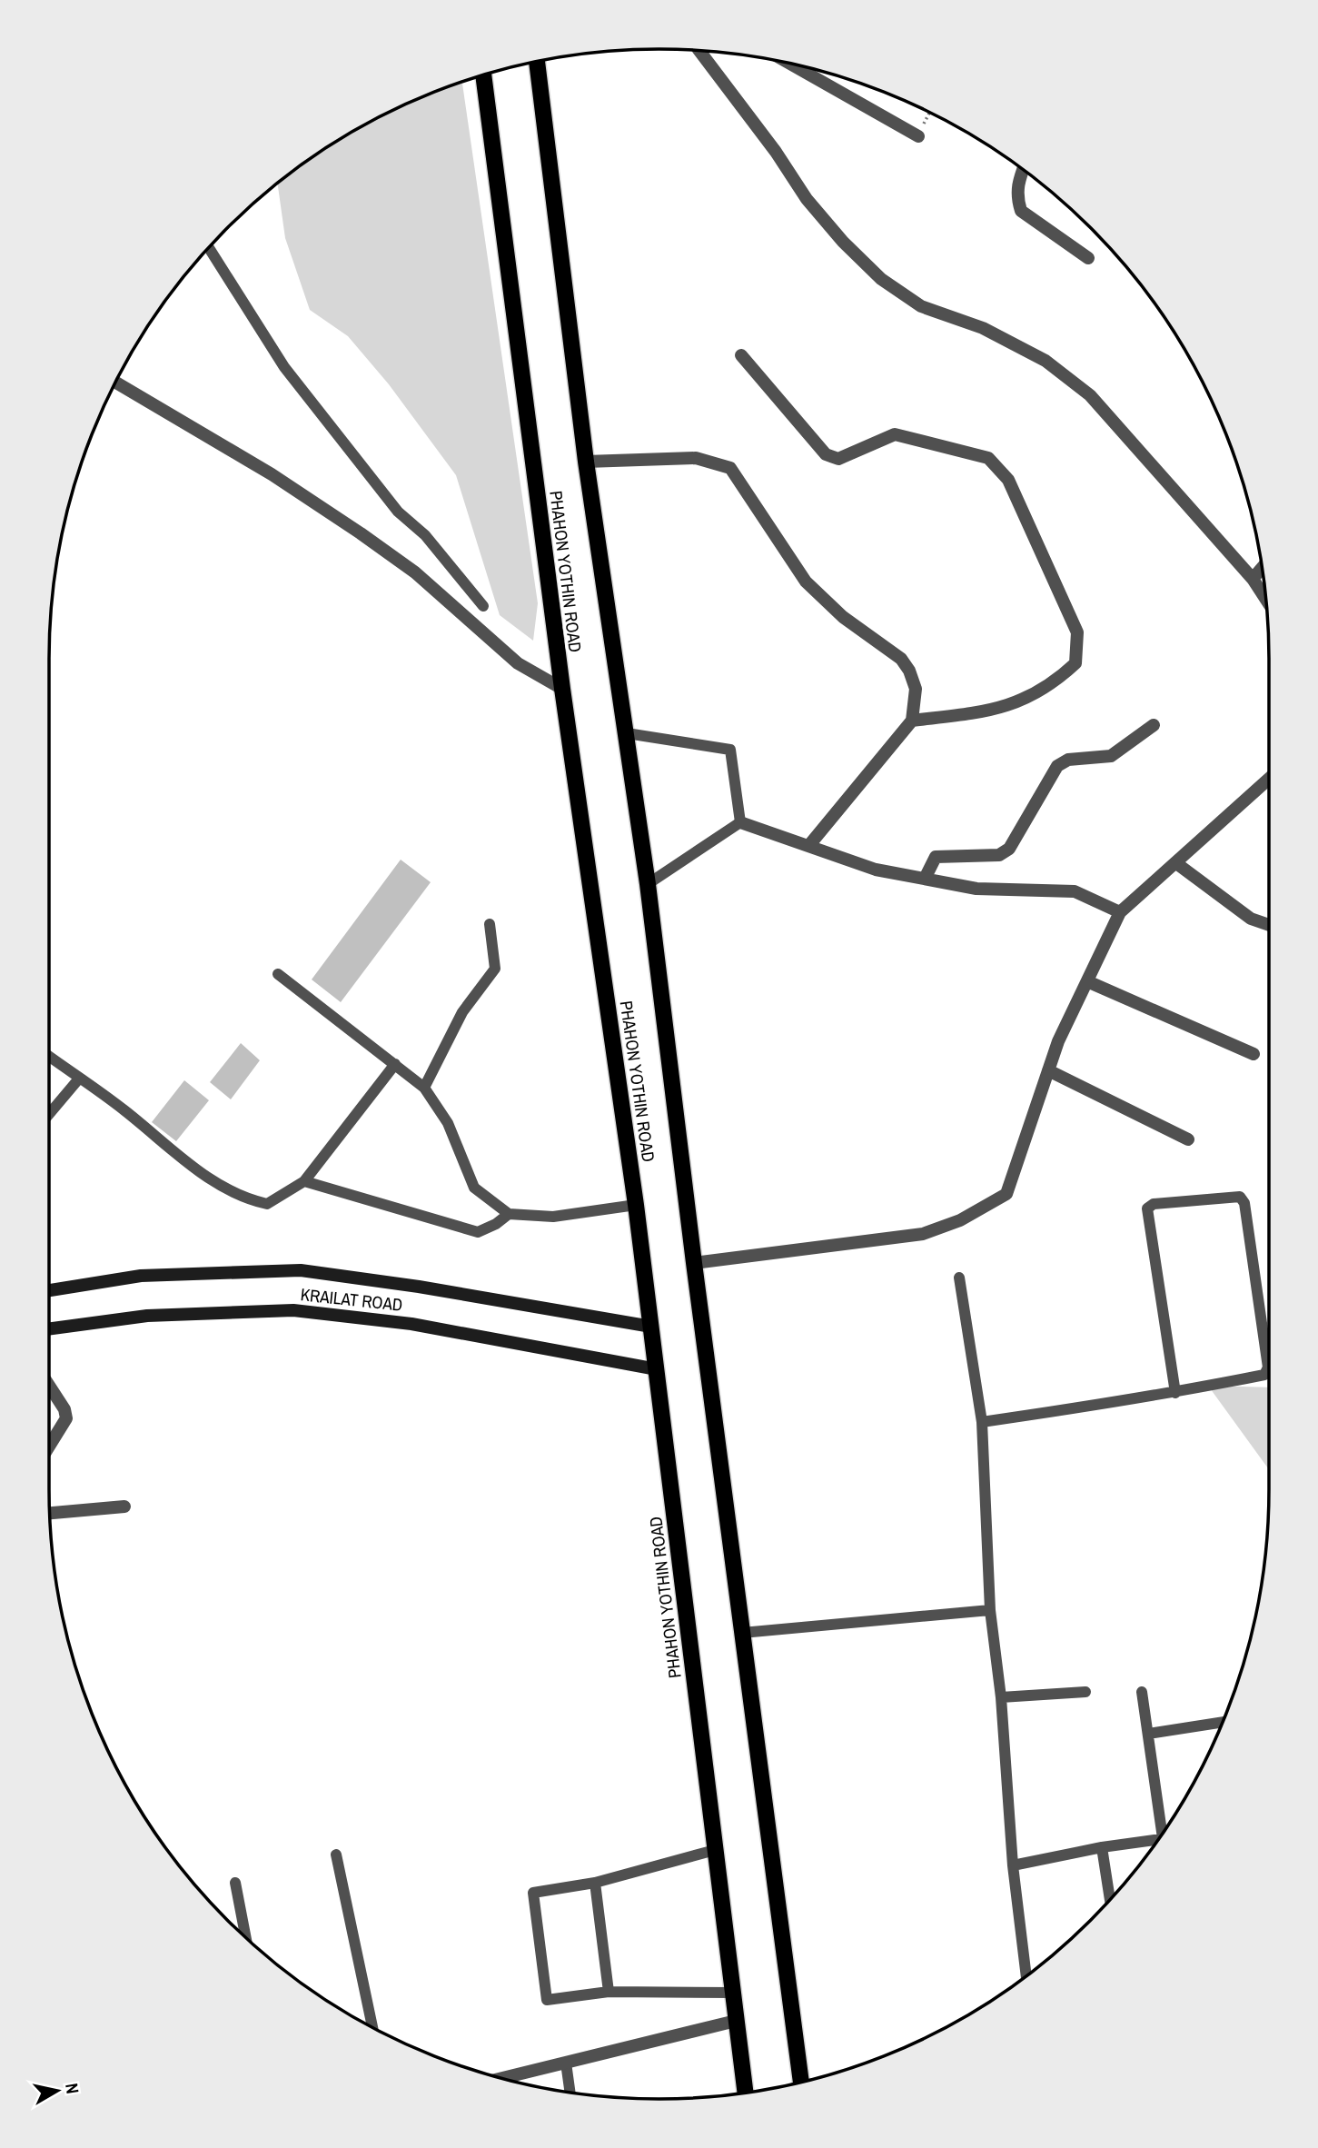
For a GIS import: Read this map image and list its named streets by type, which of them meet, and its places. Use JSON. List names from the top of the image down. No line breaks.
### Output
{"streets":{"main road":["PHAHON YOTHIN ROAD","KRAILAT ROAD"]},"crossings":[["PHAHON YOTHIN ROAD","KRAILAT ROAD"]],"north":"right"}
